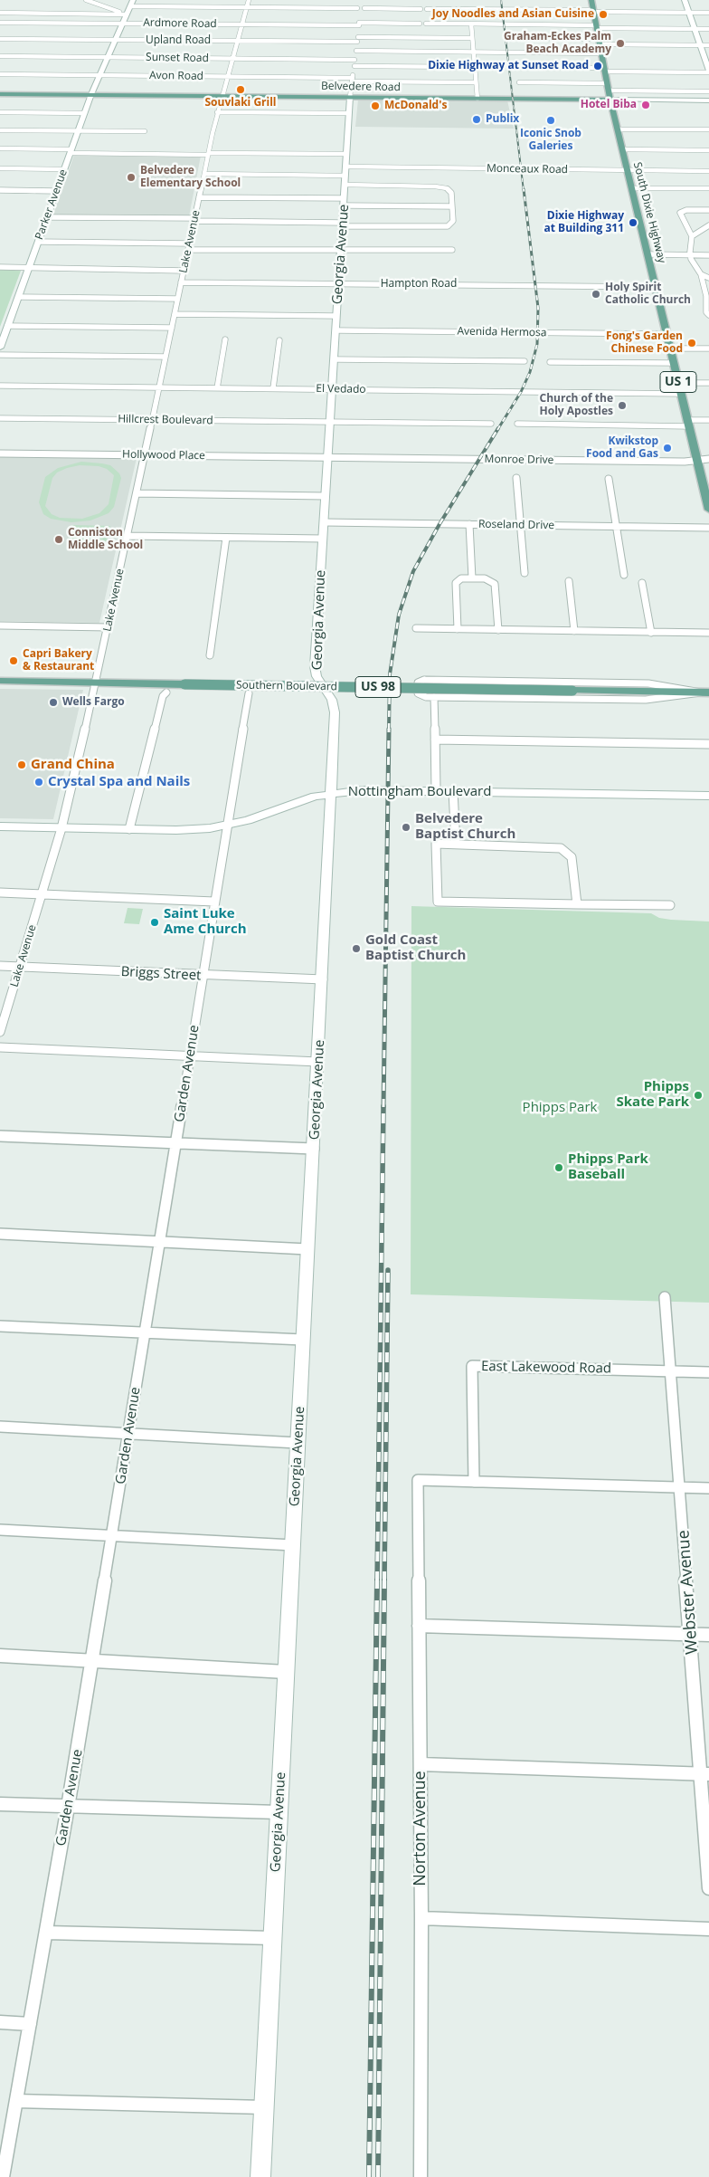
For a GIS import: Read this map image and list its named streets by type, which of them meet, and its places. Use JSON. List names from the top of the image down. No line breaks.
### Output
{"streets":{"main road":["Belvedere Road","South Dixie Highway","US 1","Southern Boulevard","US 98"],"street":["Ardmore Road","Upland Road","Sunset Road","Avon Road","Monceaux Road","Parker Avenue","Lake Avenue","Georgia Avenue","Hampton Road","Avenida Hermosa","El Vedado","Hillcrest Boulevard","Hollywood Place","Monroe Drive","Roseland Drive","Nottingham Boulevard","Briggs Street","Garden Avenue","East Lakewood Road","Webster Avenue","Norton Avenue"]},"crossings":[["Ardmore Road","Parker Avenue"],["Ardmore Road","South Dixie Highway"],["Ardmore Road","Lake Avenue"],["Ardmore Road","Georgia Avenue"],["Upland Road","Parker Avenue"],["Upland Road","Lake Avenue"],["Upland Road","Georgia Avenue"],["Sunset Road","Parker Avenue"],["Sunset Road","Lake Avenue"],["Sunset Road","Georgia Avenue"],["Avon Road","Parker Avenue"],["Avon Road","Lake Avenue"],["Avon Road","Georgia Avenue"],["Belvedere Road","Parker Avenue"],["Belvedere Road","South Dixie Highway"],["Belvedere Road","Lake Avenue"],["Belvedere Road","Georgia Avenue"],["Monceaux Road","South Dixie Highway"],["Monceaux Road","Georgia Avenue"],["South Dixie Highway","Hampton Road"],["South Dixie Highway","Avenida Hermosa"],["South Dixie Highway","El Vedado"],["South Dixie Highway","Monroe Drive"],["Lake Avenue","Hampton Road"],["Lake Avenue","El Vedado"],["Lake Avenue","Hillcrest Boulevard"],["Lake Avenue","Hollywood Place"],["Lake Avenue","Southern Boulevard"],["Lake Avenue","Nottingham Boulevard"],["Lake Avenue","Briggs Street"],["Georgia Avenue","Hampton Road"],["Georgia Avenue","Avenida Hermosa"],["Georgia Avenue","El Vedado"],["Georgia Avenue","Hillcrest Boulevard"],["Georgia Avenue","Hollywood Place"],["Georgia Avenue","Monroe Drive"],["Georgia Avenue","Roseland Drive"],["Georgia Avenue","Nottingham Boulevard"],["Georgia Avenue","Briggs Street"],["Hollywood Place","Monroe Drive"],["Nottingham Boulevard","Garden Avenue"],["Briggs Street","Garden Avenue"],["East Lakewood Road","Webster Avenue"],["East Lakewood Road","Norton Avenue"]],"parks":["Phipps Park"],"places":["Joy Noodles and Asian Cuisine","Graham-Eckes Palm Beach Academy","Dixie Highway at Sunset Road","Souvlaki Grill","Hotel Biba","McDonald's","Publix","Iconic Snob Galeries","Belvedere Elementary School","Dixie Highway at Building 311","Holy Spirit Catholic Church","Fong's Garden Chinese Food","Church of the Holy Apostles","Kwikstop Food and Gas","Conniston Middle School","Capri Bakery & Restaurant","Wells Fargo","Grand China","Crystal Spa and Nails","Belvedere Baptist Church","Saint Luke Ame Church","Gold Coast Baptist Church","Phipps Skate Park","Phipps Park Baseball"]}
